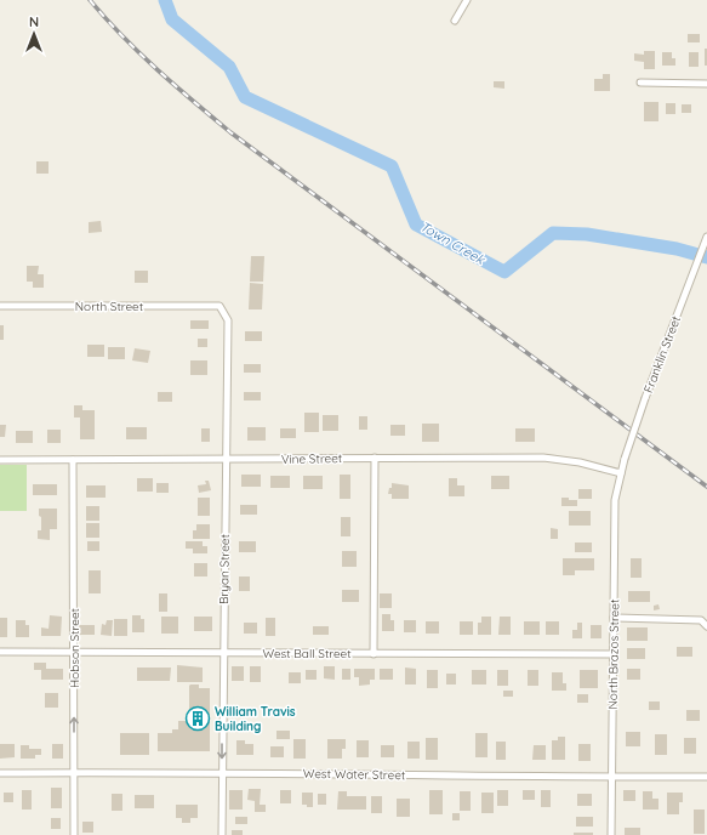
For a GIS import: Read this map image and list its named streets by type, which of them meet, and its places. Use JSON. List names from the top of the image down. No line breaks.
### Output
{"streets":{"street":["North Street","Franklin Street","Vine Street","Bryan Street","Hobson Street","West Ball Street","North Brazos Street","West Water Street"]},"crossings":[["North Street","Bryan Street"],["Franklin Street","Vine Street"],["Franklin Street","North Brazos Street"],["Vine Street","Bryan Street"],["Vine Street","Hobson Street"],["Vine Street","North Brazos Street"],["Bryan Street","West Ball Street"],["Bryan Street","West Water Street"],["Hobson Street","West Ball Street"],["Hobson Street","West Water Street"],["West Ball Street","North Brazos Street"],["North Brazos Street","West Water Street"]],"water":["Town Creek"],"places":{"building":["William Travis Building"]},"north":"top"}
